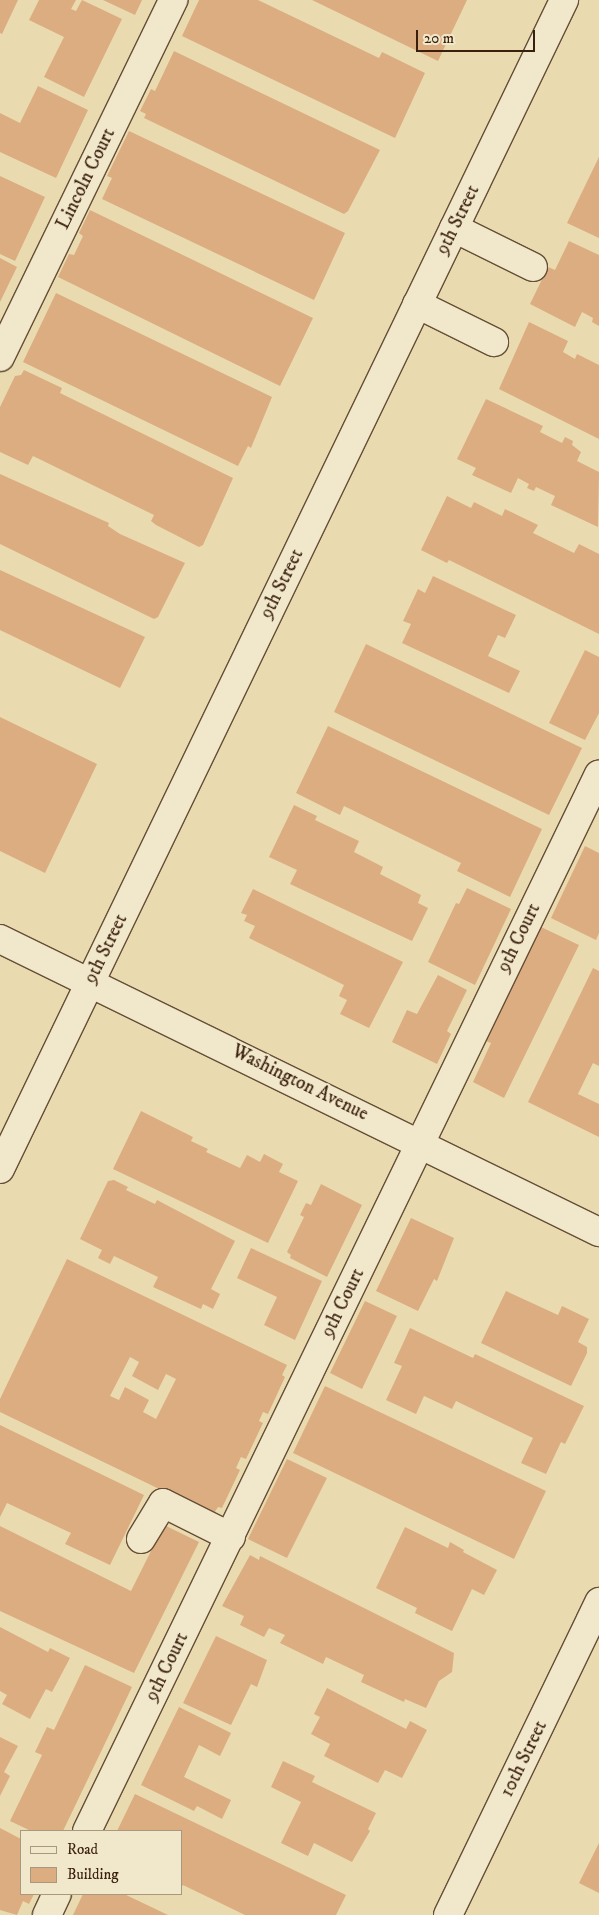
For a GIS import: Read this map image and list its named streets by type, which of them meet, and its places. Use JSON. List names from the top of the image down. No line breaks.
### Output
{"streets":{"street":["Lincoln Court","9th Street","9th Court","Washington Avenue","10th Street"]},"crossings":[["9th Street","Washington Avenue"],["9th Court","Washington Avenue"]],"legend":["Road","Building"],"scale_bar":"20 m"}
